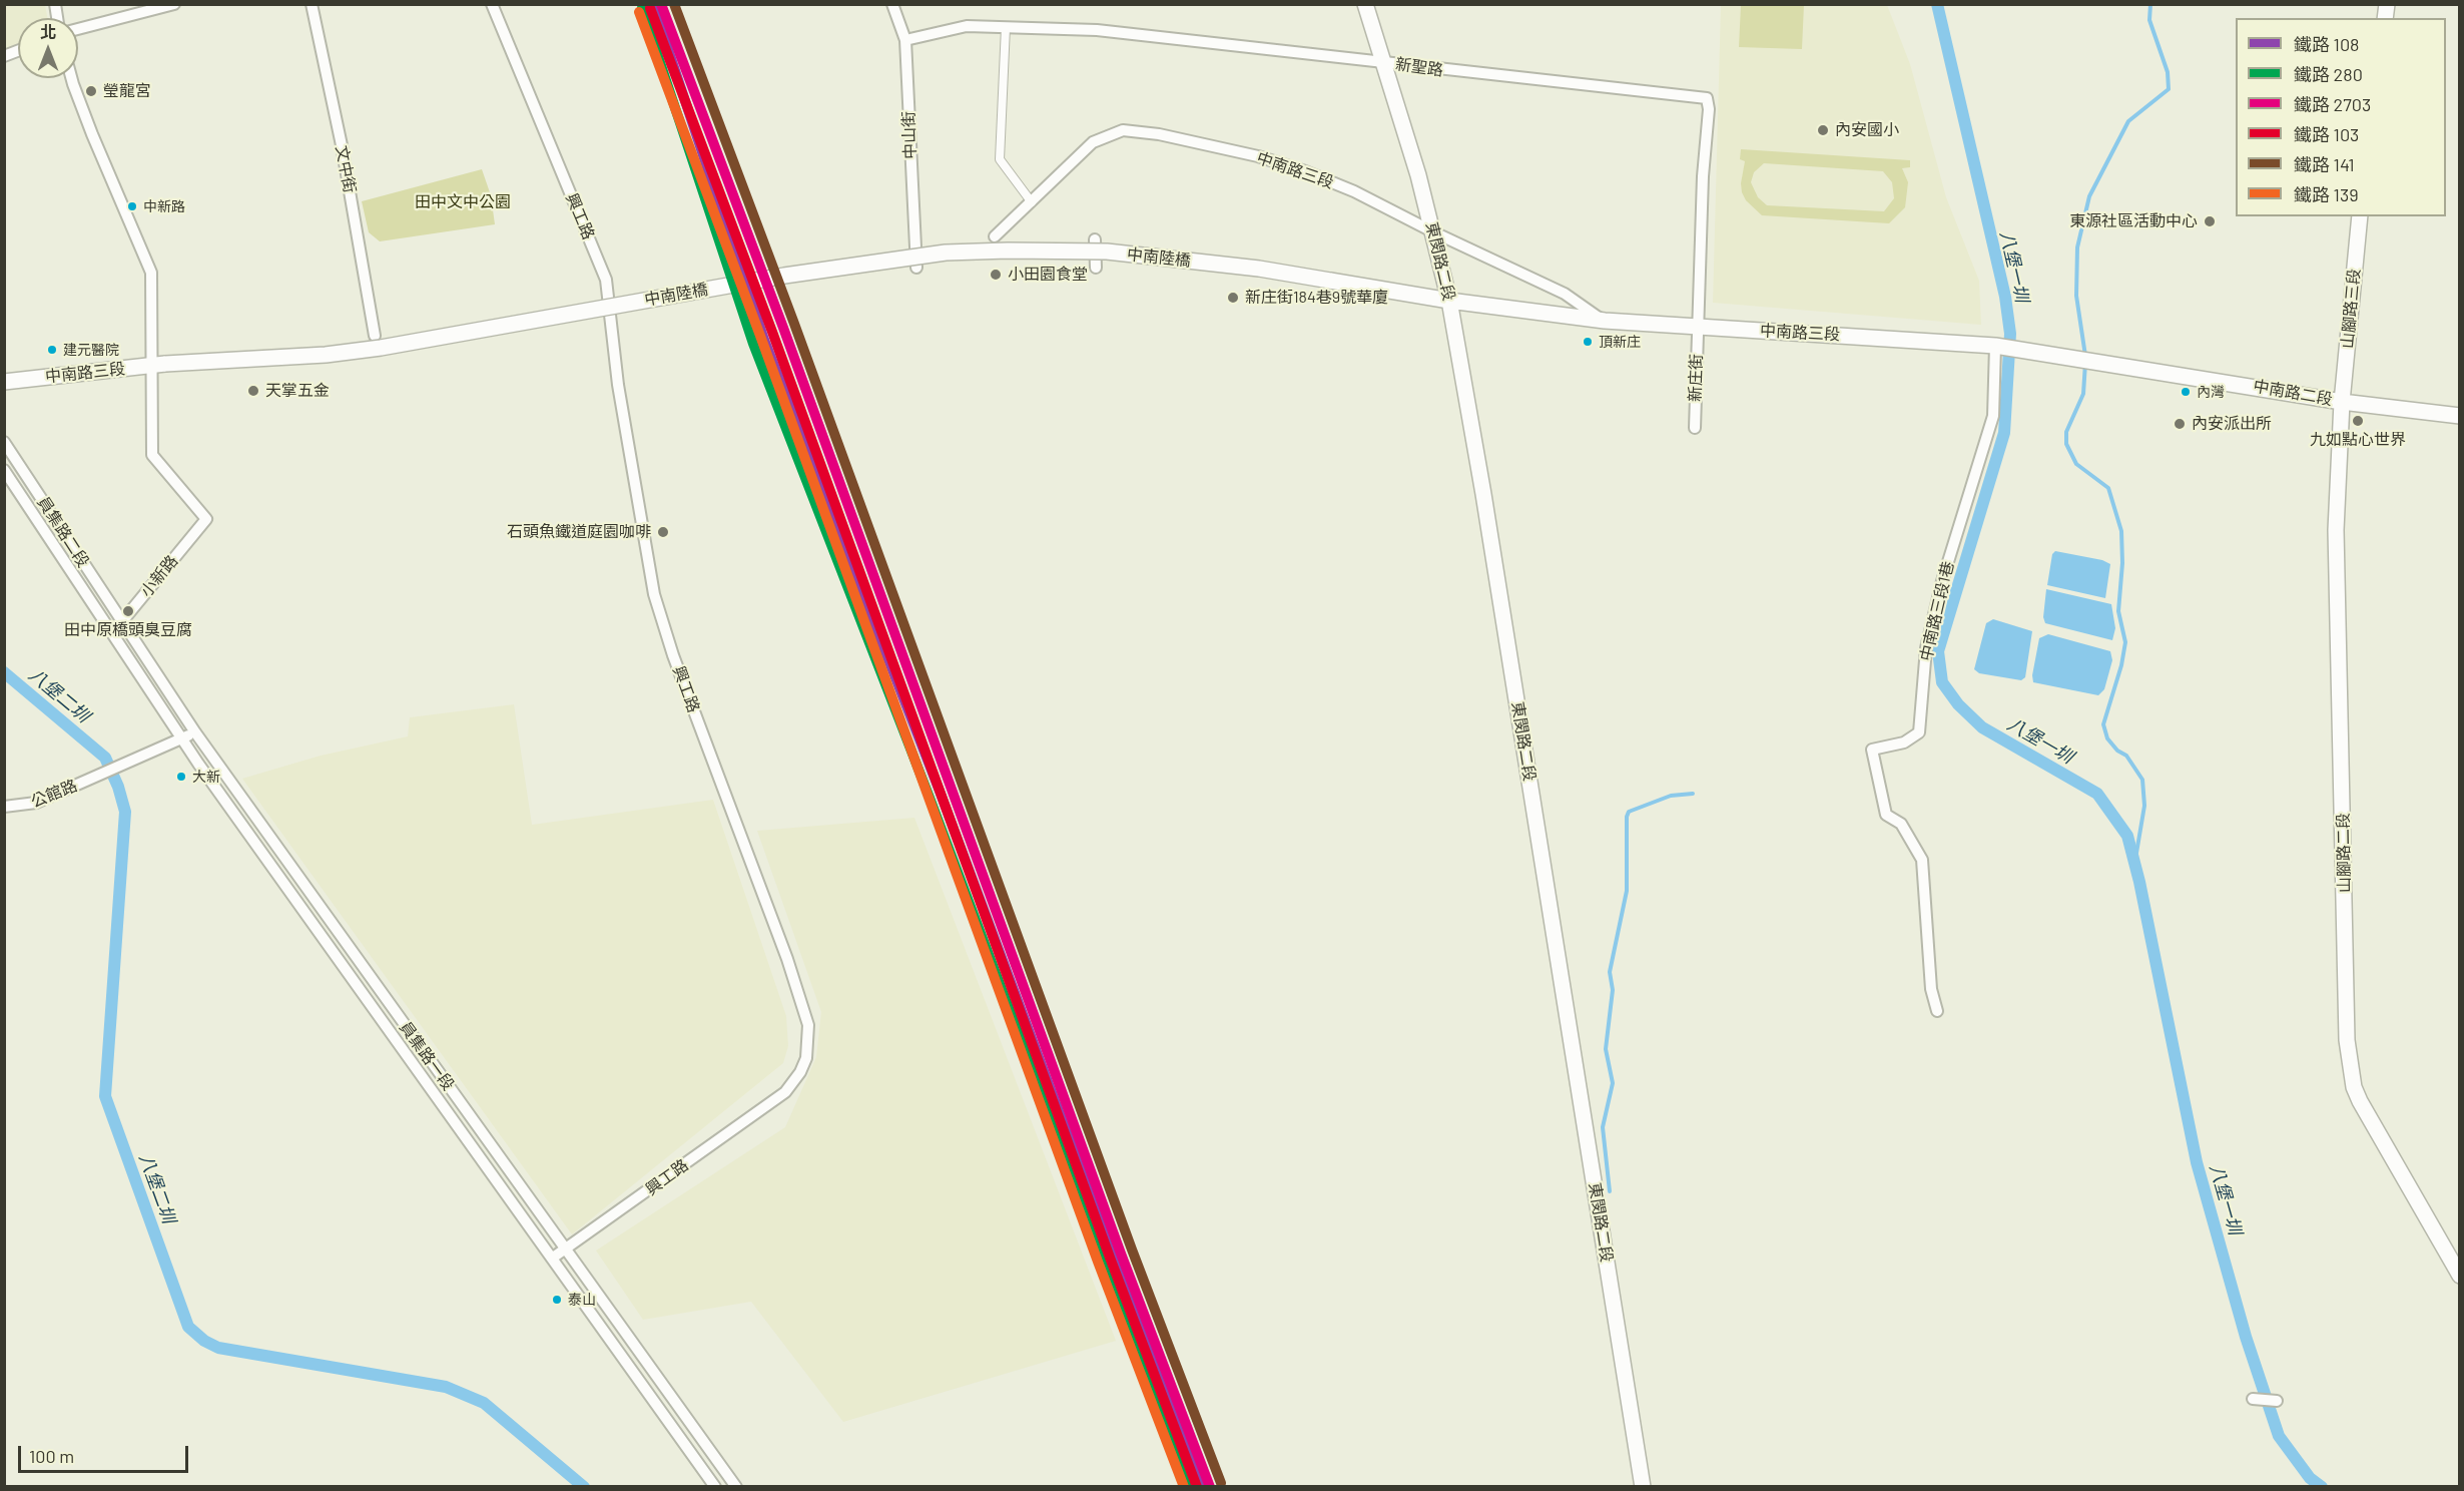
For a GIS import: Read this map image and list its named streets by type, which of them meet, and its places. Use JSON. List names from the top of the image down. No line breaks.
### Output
{"streets":{"main road":["中南路三段","中南陸橋","東閔路二段","山腳路三段","中南路二段","山腳路二段"],"street":["新聖路","中山街","文中街","興工路","新庄街","員集路二段","小新路","中南路三段1巷","公館路","員集路一段"]},"crossings":[["新聖路","中山街"],["新聖路","中南路三段"],["新聖路","東閔路二段"],["新聖路","新庄街"],["中南路三段","中南陸橋"],["中南路三段","東閔路二段"],["中南路三段","新庄街"],["中南路三段","中南路二段"],["中南路三段","小新路"],["中南路三段","中南路三段1巷"],["興工路","員集路一段"],["中南陸橋","小新路"],["山腳路三段","中南路二段"],["山腳路三段","山腳路二段"],["中南路二段","山腳路二段"],["員集路二段","小新路"],["員集路二段","員集路一段"],["小新路","員集路一段"],["公館路","員集路一段"]],"water":["八堡一圳","八堡二圳"],"parks":["田中文中公園"],"places":["瑩龍宮","內安國小","中新路","東源社區活動中心","小田園食堂","新庄街184巷9號華廈","頂新庄","建元醫院","天掌五金","內灣","九如點心世界","內安派出所","石頭魚鐵道庭園咖啡","田中原橋頭臭豆腐","大新","泰山"],"lines":["rail line 108","rail line 2703","rail line 141","rail line 280","rail line 103","rail line 139"],"legend":["鐵路 108","鐵路 280","鐵路 2703","鐵路 103","鐵路 141","鐵路 139"],"scale_bar":"100 m","north":"top"}
